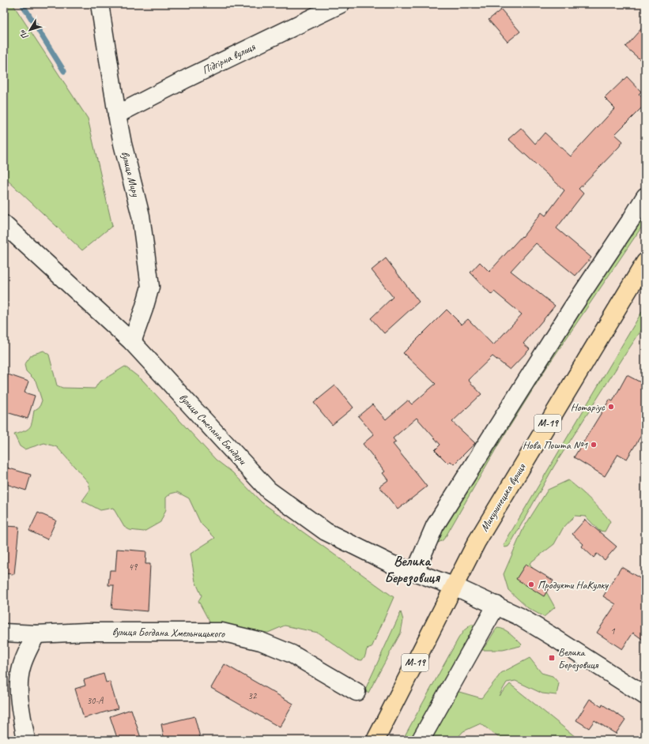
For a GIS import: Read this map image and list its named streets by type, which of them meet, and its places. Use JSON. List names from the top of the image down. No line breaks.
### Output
{"streets":{"highway":["М-19","Микулинецька вулиця"],"street":["Підгірна вулиця","вулиця Миру","вулиця Степана Бандери","вулиця Богдана Хмельницького"]},"crossings":[["Підгірна вулиця","вулиця Миру"],["вулиця Миру","вулиця Степана Бандери"],["вулиця Степана Бандери","Микулинецька вулиця"]],"districts":["Велика Березовиця"],"places":{"other":["Нотаріус","Нова Пошта №1","Продукти НаКулку"],"transit":["Велика Березовиця"]},"house_numbers":["49","1","32","30-А"],"north":"bottom left"}
